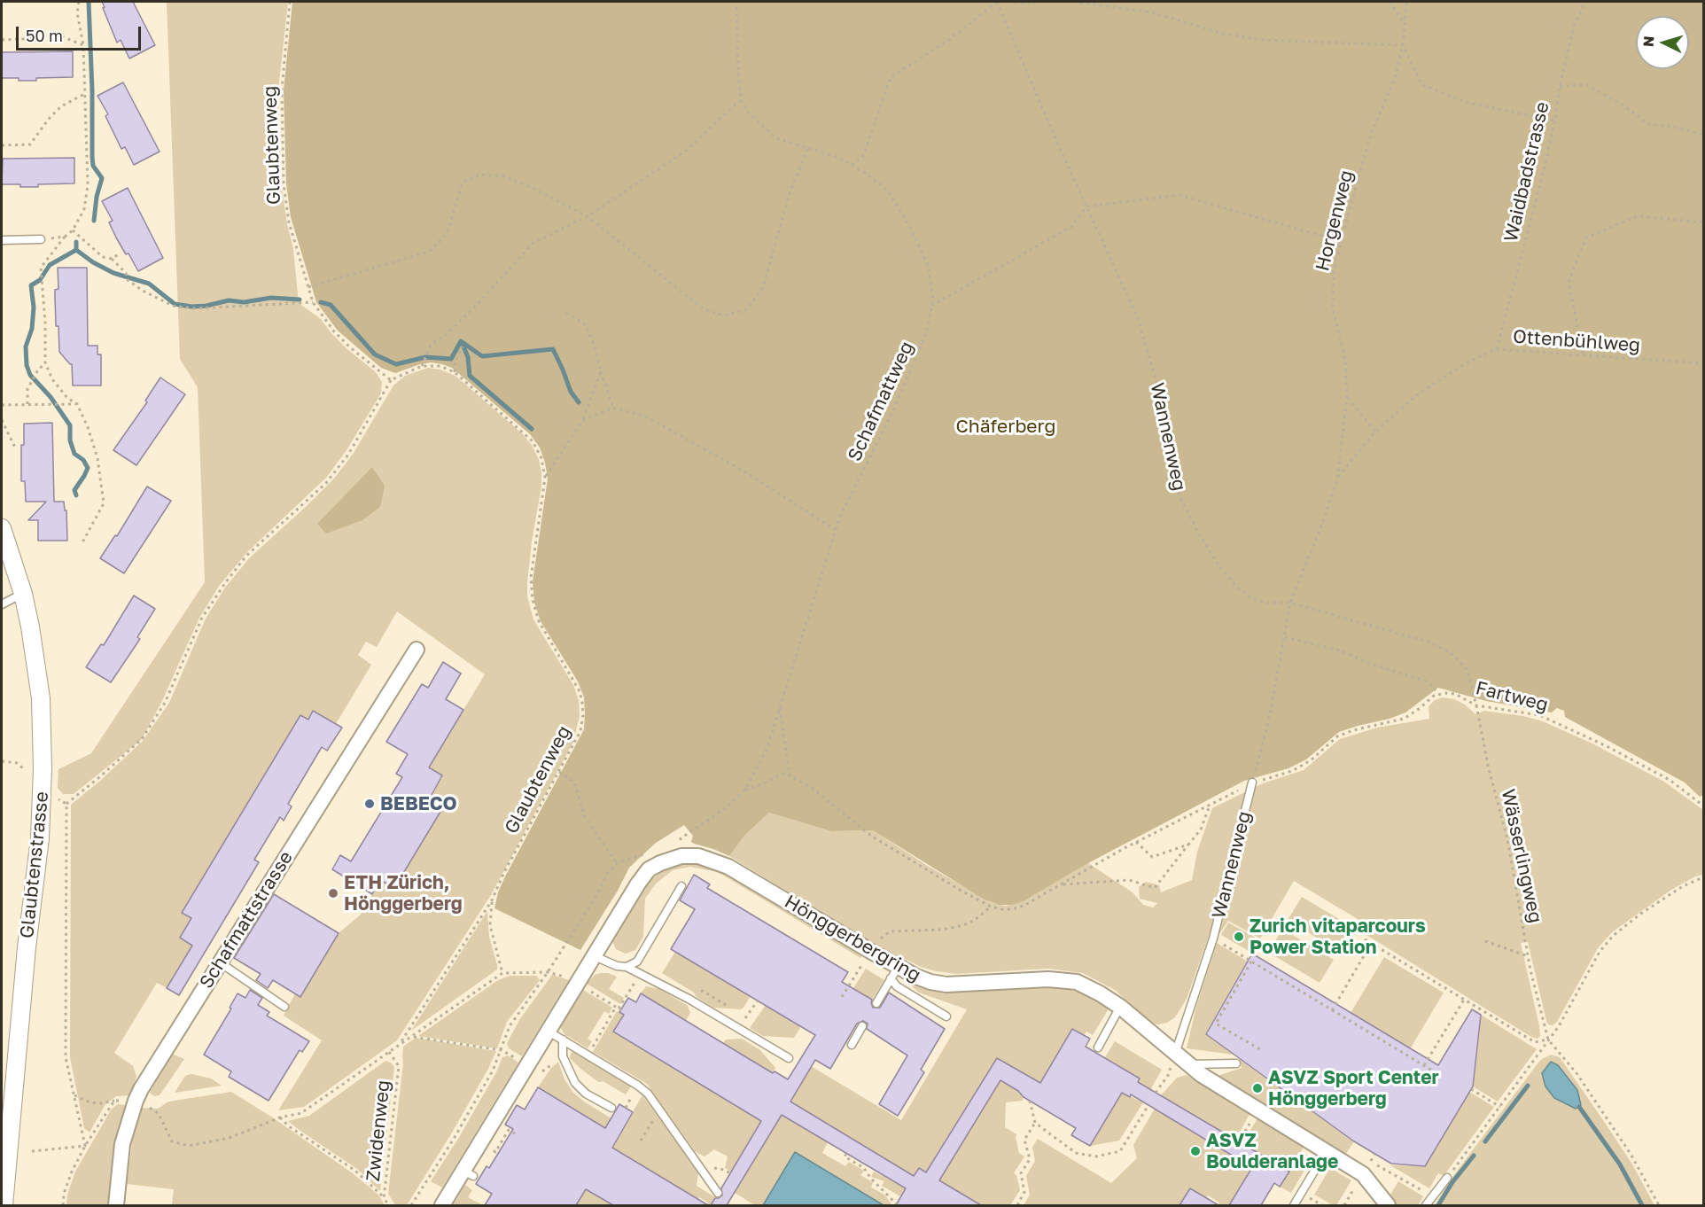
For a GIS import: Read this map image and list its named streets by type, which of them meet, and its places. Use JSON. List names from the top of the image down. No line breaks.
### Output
{"streets":{"street":["Glaubtenstrasse","Schafmattstrasse","Hönggerbergring"],"lane":["Wannenweg"],"path":["Glaubtenweg","Waidbadstrasse","Horgenweg","Ottenbühlweg","Schafmattweg","Fartweg","Wässerlingweg","Zwidenweg"]},"crossings":[["Waidbadstrasse","Ottenbühlweg"],["Horgenweg","Ottenbühlweg"],["Horgenweg","Wannenweg"],["Horgenweg","Wässerlingweg"],["Schafmattweg","Hönggerbergring"],["Wannenweg","Wässerlingweg"],["Wannenweg","Hönggerbergring"],["Fartweg","Wässerlingweg"],["Schafmattstrasse","Zwidenweg"]],"parks":["Chäferberg"],"places":["BEBECO","ETH Zürich, Hönggerberg","Zurich vitaparcours Power Station","ASVZ Sport Center Hönggerberg","ASVZ Boulderanlage"],"scale_bar":"50 m","north":"left"}
